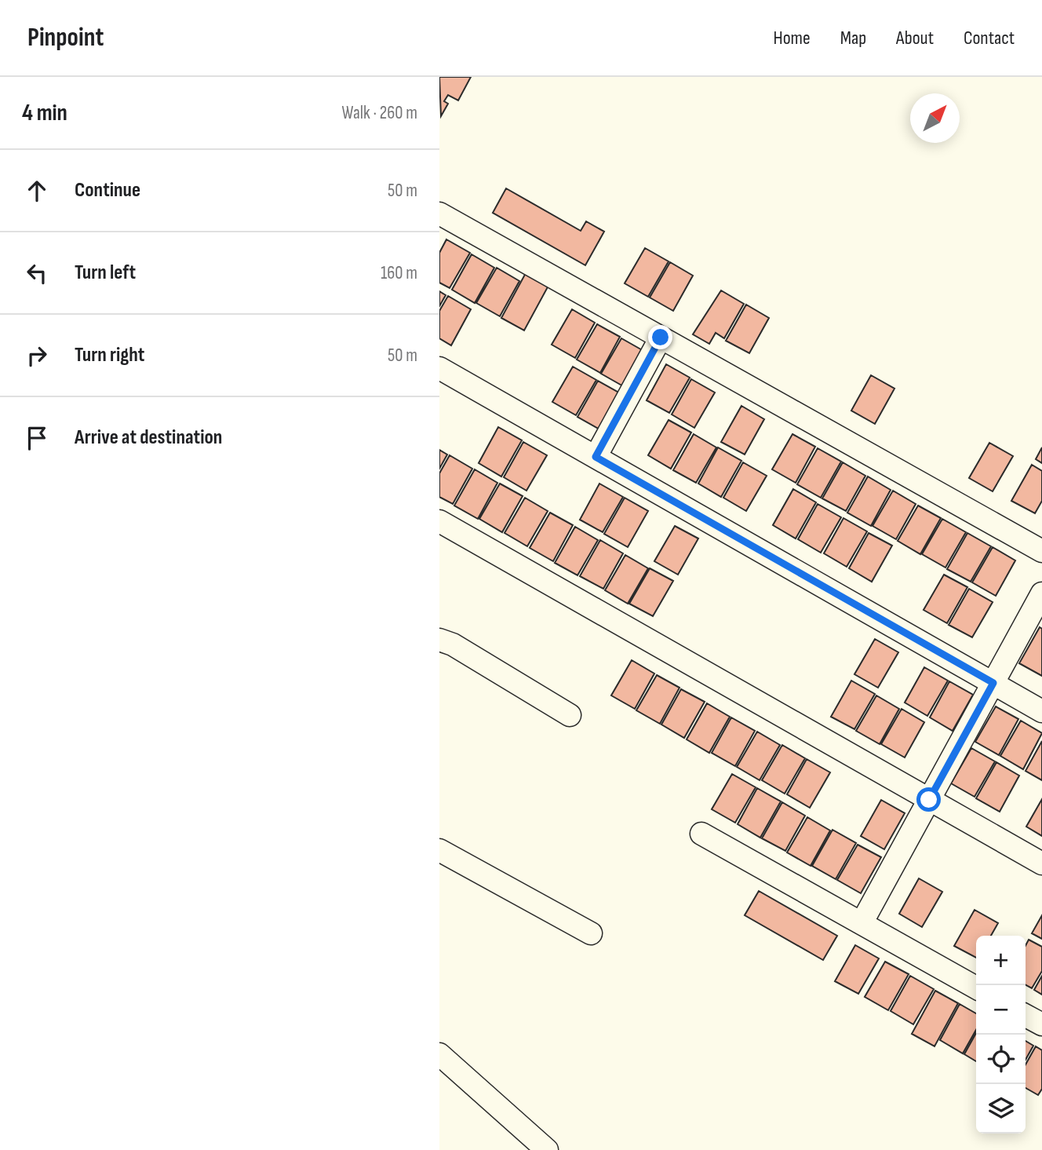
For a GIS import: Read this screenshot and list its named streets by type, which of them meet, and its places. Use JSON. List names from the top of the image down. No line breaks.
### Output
{"north":"top right","page":{"header":"Pinpoint","nav":["Home","Map","About","Contact"],"heading":["4 min","Walk · 260 m"],"list":[["Continue","50 m"],["Turn left","160 m"],["Turn right","50 m"],"Arrive at destination"],"map_buttons":["+","−"]}}
